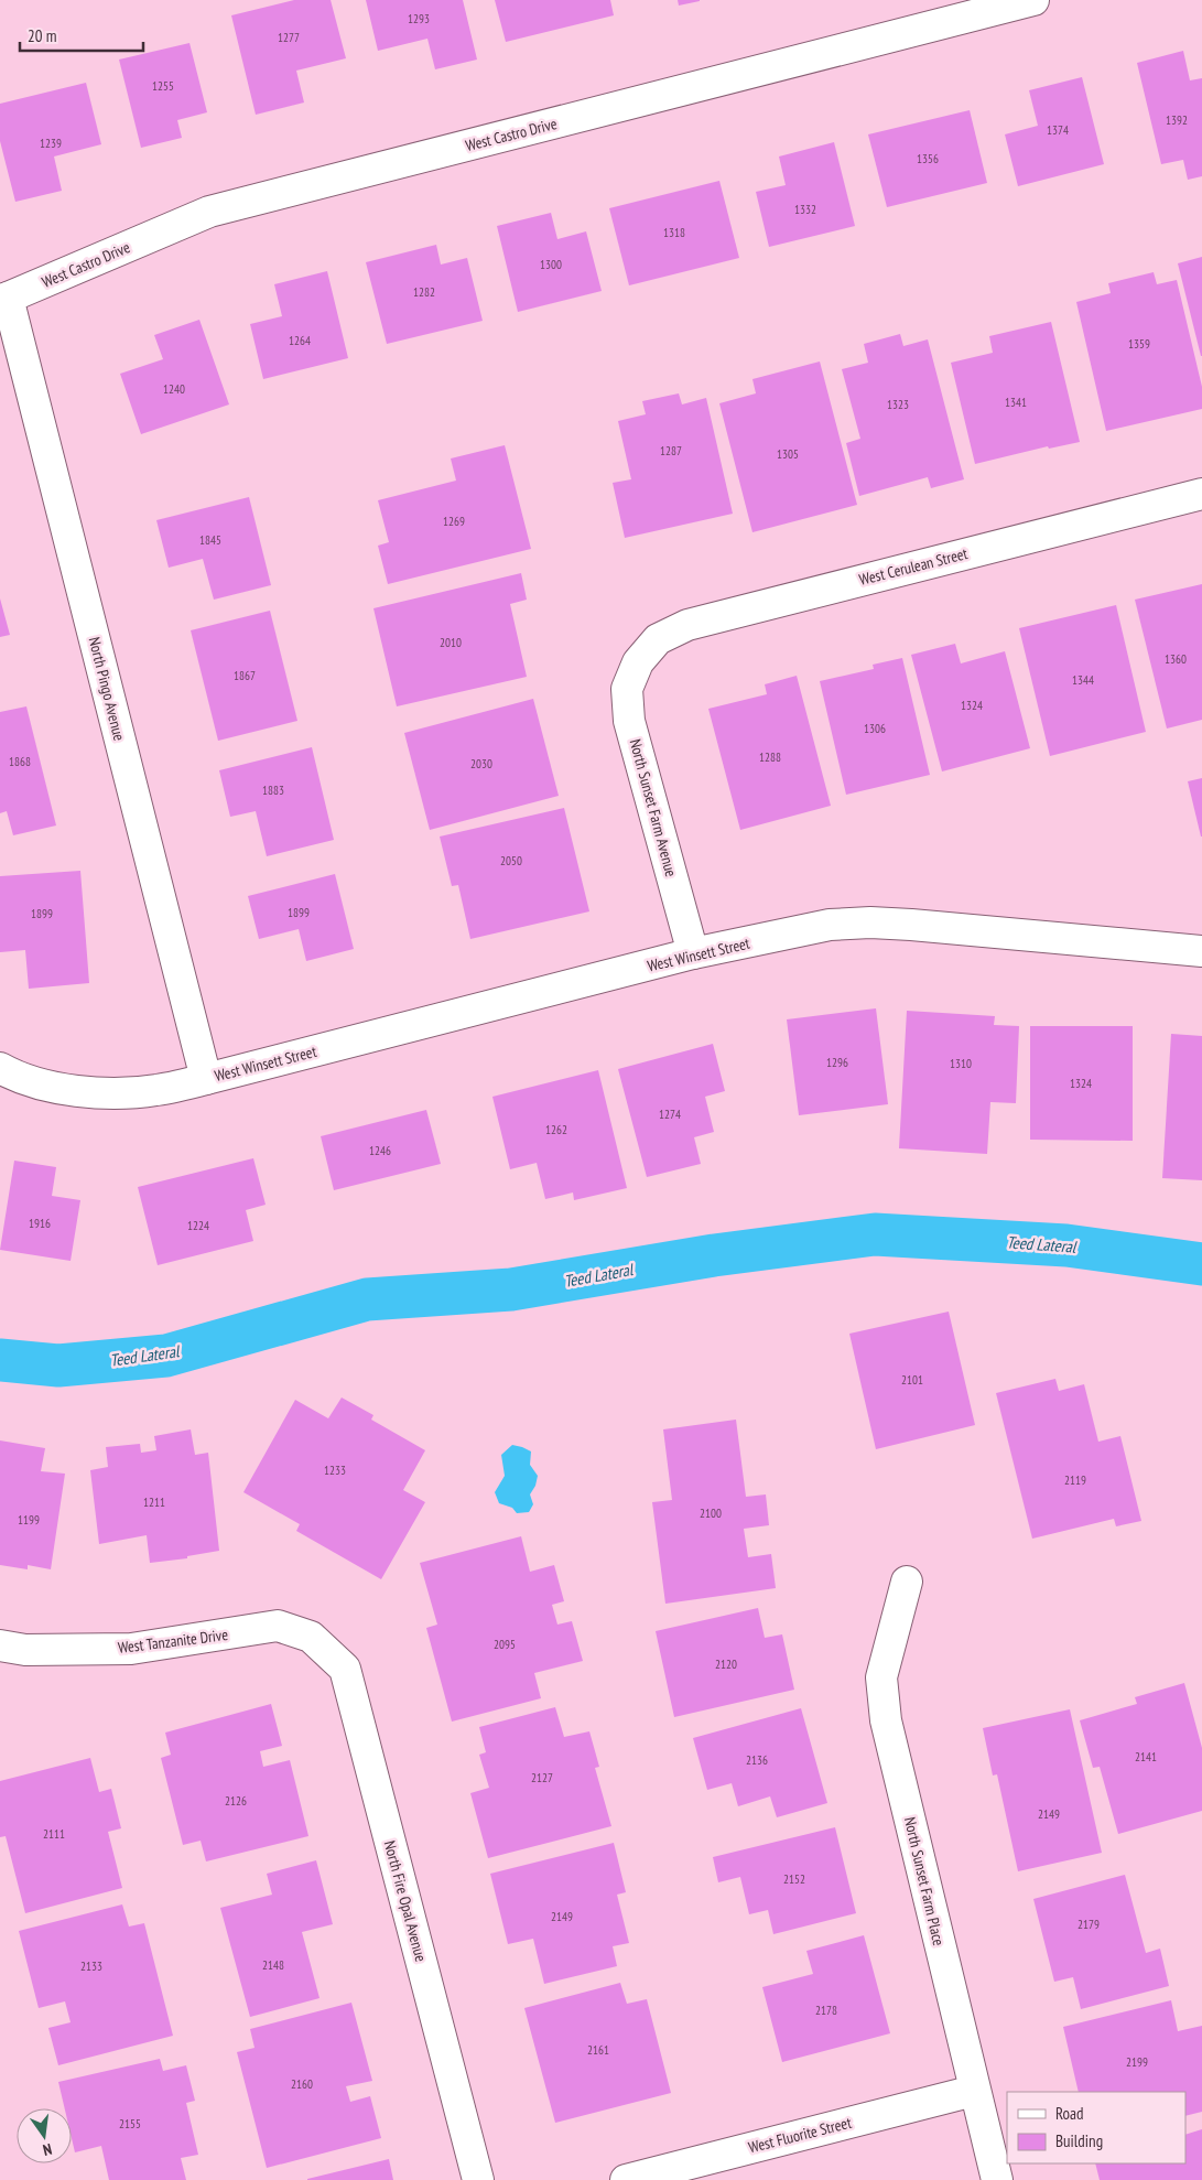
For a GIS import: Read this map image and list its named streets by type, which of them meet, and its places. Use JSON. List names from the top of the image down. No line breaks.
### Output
{"streets":{"street":["West Castro Drive","West Cerulean Street","North Pingo Avenue","North Sunset Farm Avenue","West Winsett Street","West Tanzanite Drive","North Sunset Farm Place","North Fire Opal Avenue","West Fluorite Street"]},"crossings":[["West Castro Drive","North Pingo Avenue"],["West Cerulean Street","North Sunset Farm Avenue"],["North Pingo Avenue","West Winsett Street"],["North Sunset Farm Avenue","West Winsett Street"],["West Tanzanite Drive","North Fire Opal Avenue"],["North Sunset Farm Place","West Fluorite Street"]],"water":["Teed Lateral"],"house_numbers":["1293","1277","1255","1392","1374","1239","1356","1332","1318","1300","1282","1264","1359","1240","1341","1323","1287","1305","1269","1845","2010","1360","1867","1344","1324","1306","1288","1868","2030","1883","2050","1899","1899","1296","1310","1324","1274","1262","1246","1916","1224","2101","1233","2119","1211","2100","1199","2095","2120","2141","2136","2127","2126","2149","2111","2152","2149","2179","2148","2133","2178","2161","2199","2160","2155"],"legend":["Road","Building"],"scale_bar":"20 m","north":"bottom"}
